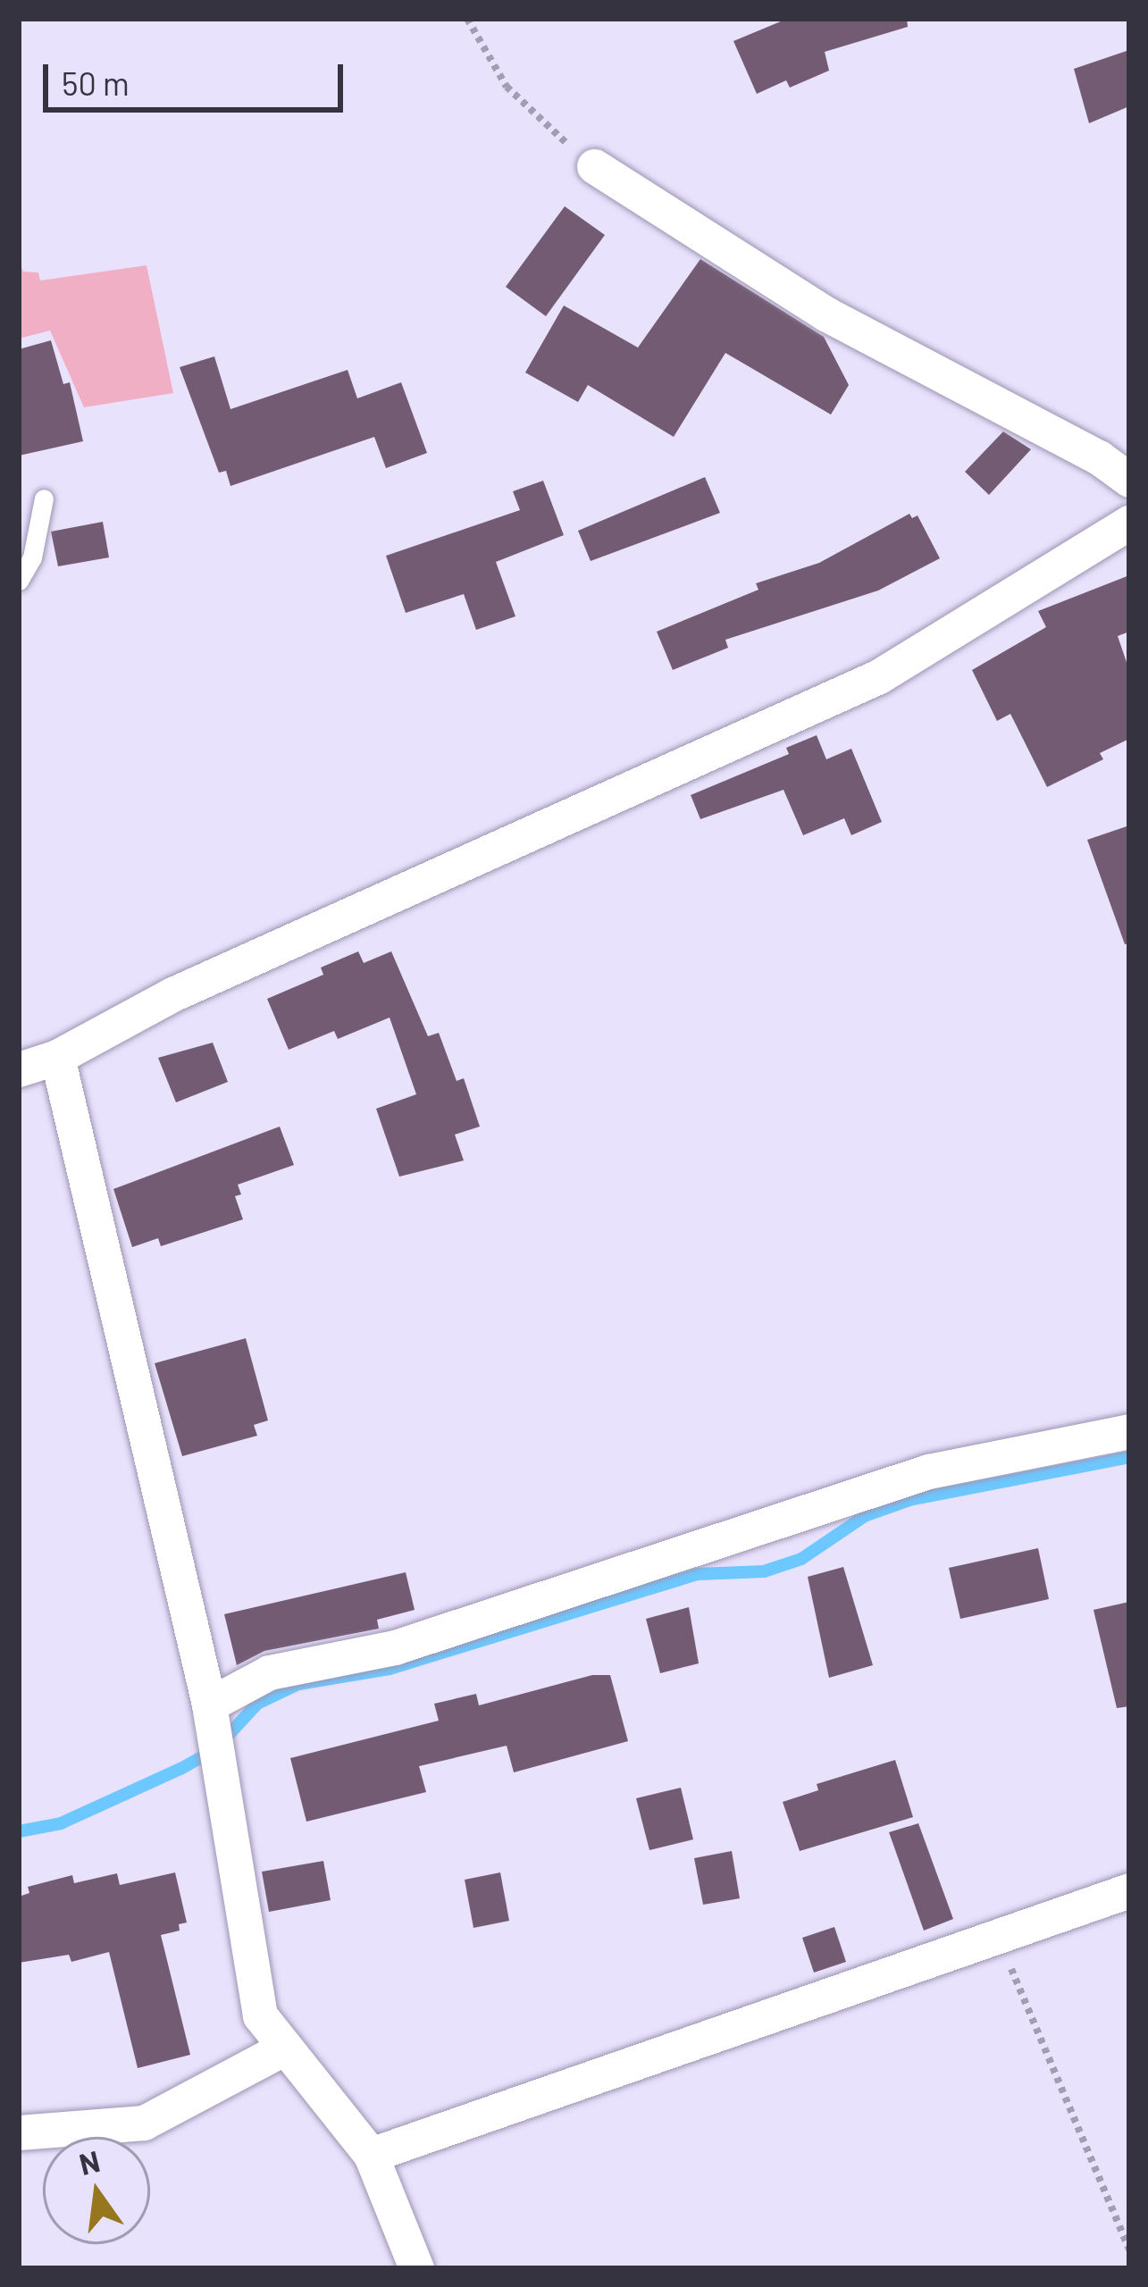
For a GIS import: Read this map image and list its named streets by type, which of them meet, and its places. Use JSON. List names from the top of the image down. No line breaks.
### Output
{"scale_bar":"50 m","north":"top"}
